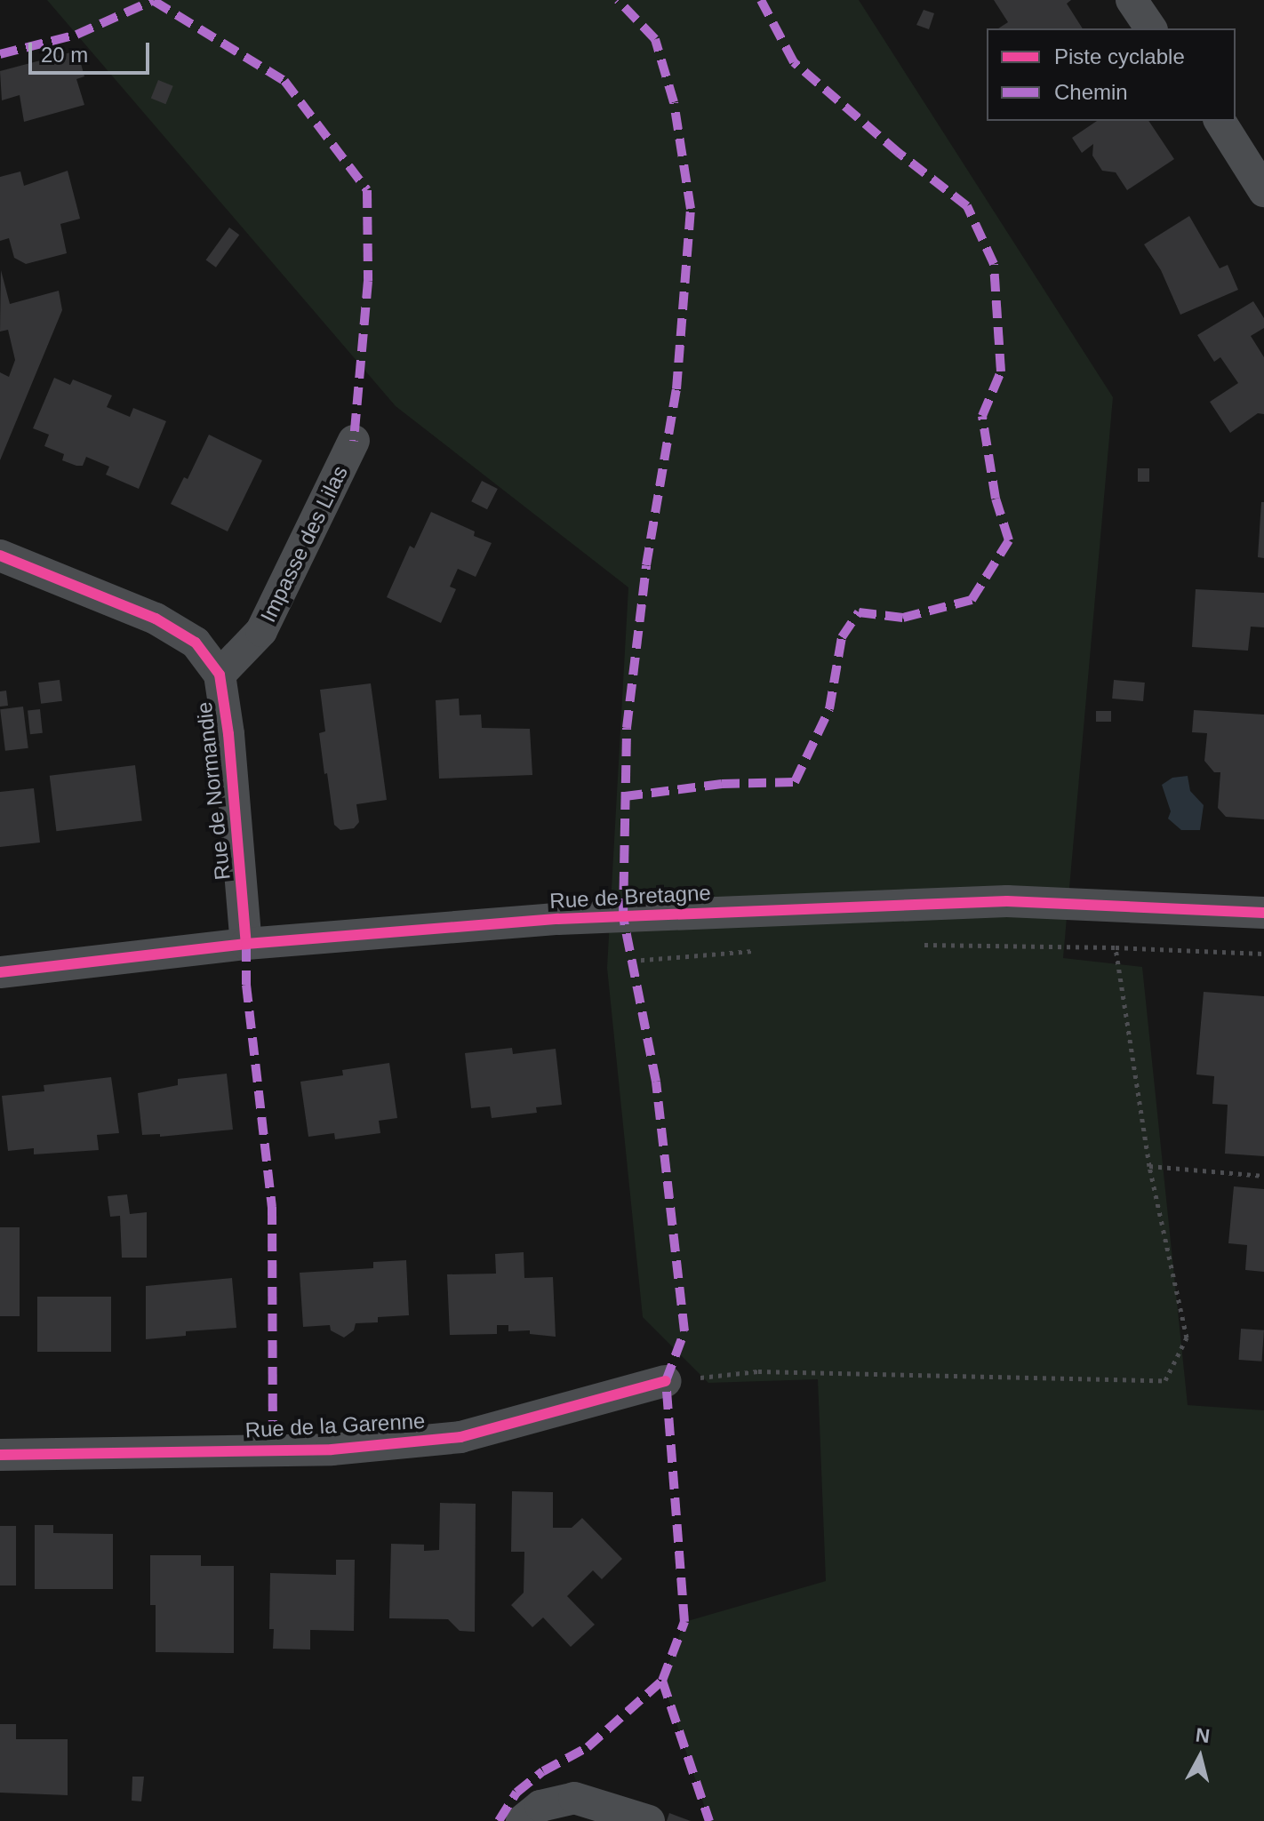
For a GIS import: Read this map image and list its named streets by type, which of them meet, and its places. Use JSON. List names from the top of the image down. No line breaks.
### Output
{"streets":{"street":["Impasse des Lilas","Rue de Normandie","Rue de Bretagne","Rue de la Garenne"]},"crossings":[["Impasse des Lilas","Rue de Normandie"],["Rue de Normandie","Rue de Bretagne"]],"legend":["Piste cyclable","Chemin"],"scale_bar":"20 m","north":"top"}
